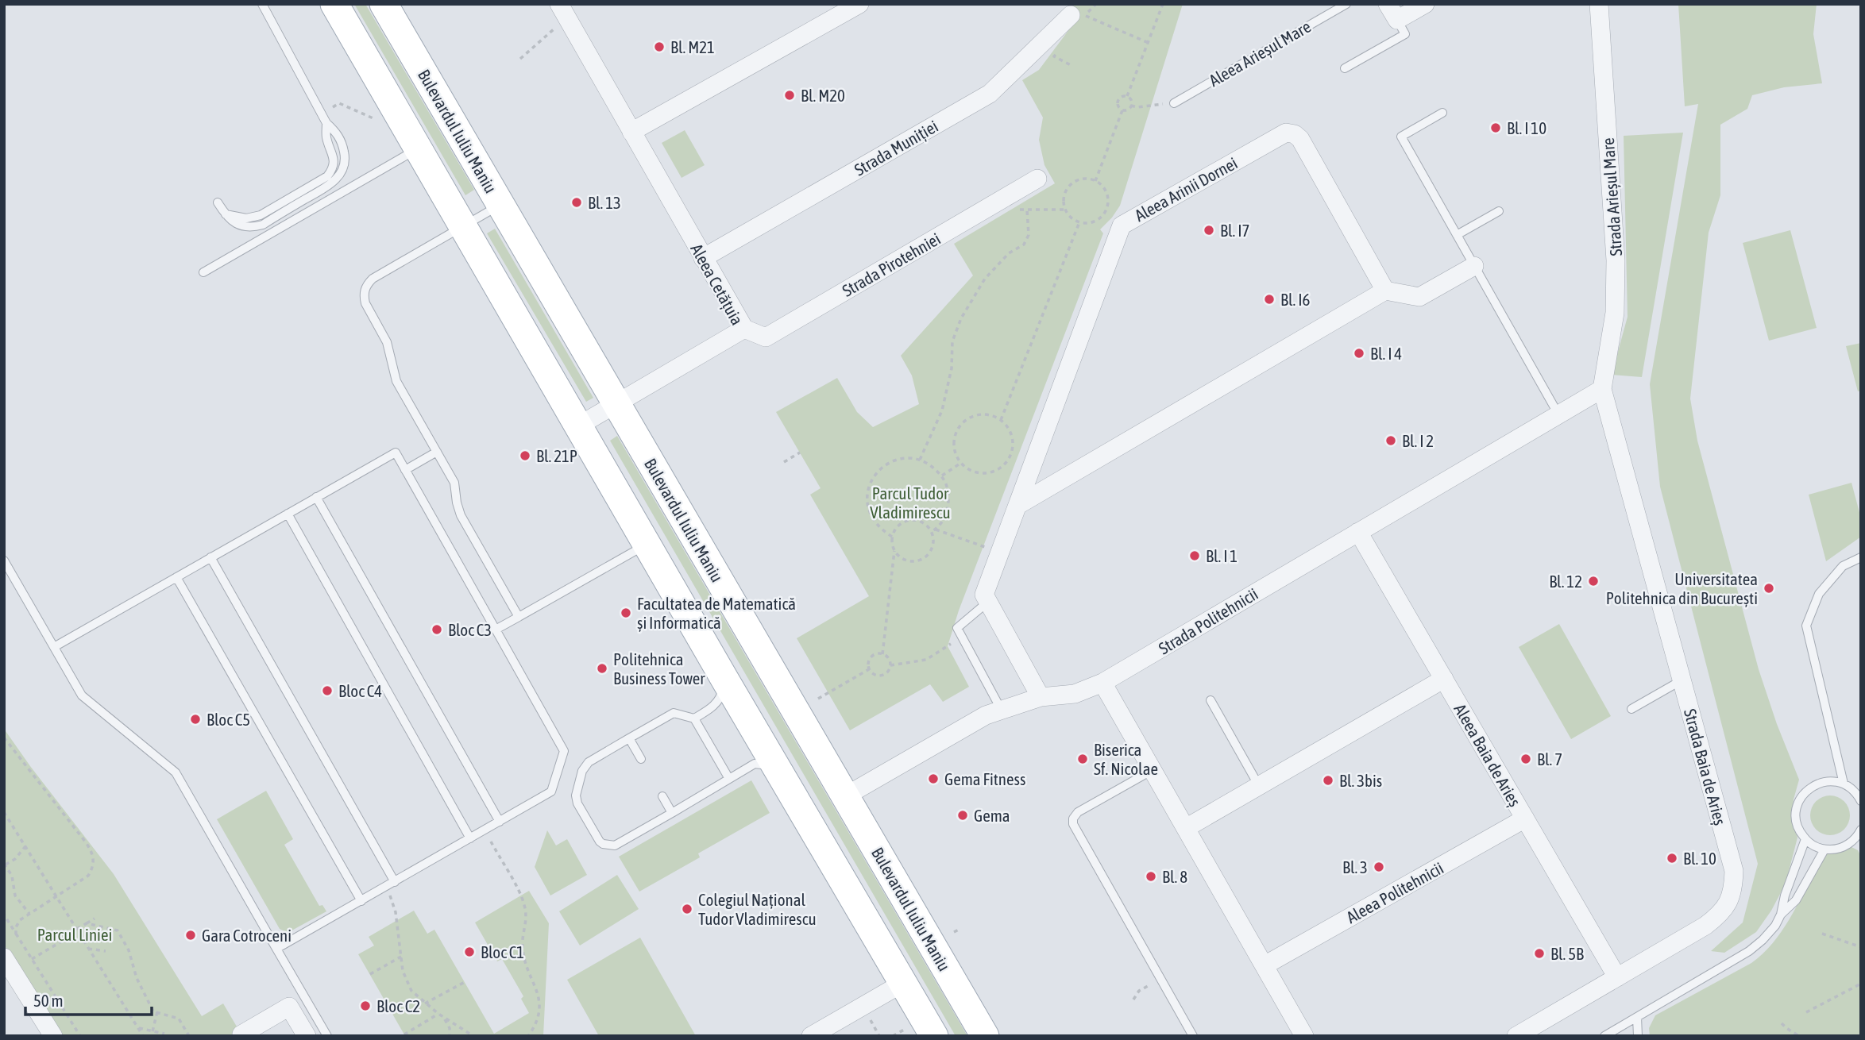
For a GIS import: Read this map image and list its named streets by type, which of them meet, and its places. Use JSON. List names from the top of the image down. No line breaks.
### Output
{"streets":{"main road":["Bulevardul Iuliu Maniu"],"street":["Strada Muniției","Aleea Arinii Dornei","Strada Arieșul Mare","Strada Pirotehniei","Aleea Cetățuia","Strada Politehnicii","Aleea Baia de Arieș","Strada Baia de Arieș","Aleea Politehnicii"],"lane":["Aleea Arieșul Mare"]},"crossings":[["Bulevardul Iuliu Maniu","Aleea Cetățuia"],["Bulevardul Iuliu Maniu","Strada Politehnicii"],["Strada Muniției","Aleea Cetățuia"],["Strada Arieșul Mare","Strada Politehnicii"],["Strada Arieșul Mare","Strada Baia de Arieș"],["Strada Pirotehniei","Aleea Cetățuia"],["Strada Politehnicii","Aleea Baia de Arieș"],["Strada Politehnicii","Strada Baia de Arieș"],["Aleea Baia de Arieș","Strada Baia de Arieș"],["Aleea Baia de Arieș","Aleea Politehnicii"]],"parks":["Parcul Tudor Vladimirescu","Parcul Liniei"],"places":["Bl. M21","Bl. M20","Bl. I 10","Bl. 13","Bl. I7","Bl. I6","Bl. I 4","Bl. I 2","Bl. 21P","Bl. I 1","Bl. 12","Universitatea Politehnica din București","Facultatea de Matematică și Informatică","Bloc C3","Politehnica Business Tower","Bloc C4","Bloc C5","Biserica Sf. Nicolae","Bl. 7","Gema Fitness","Bl. 3bis","Gema","Bl. 10","Bl. 3","Bl. 8","Colegiul Național Tudor Vladimirescu","Gara Cotroceni","Bloc C1","Bl. 5B","Bloc C2"],"scale_bar":"50 m"}
